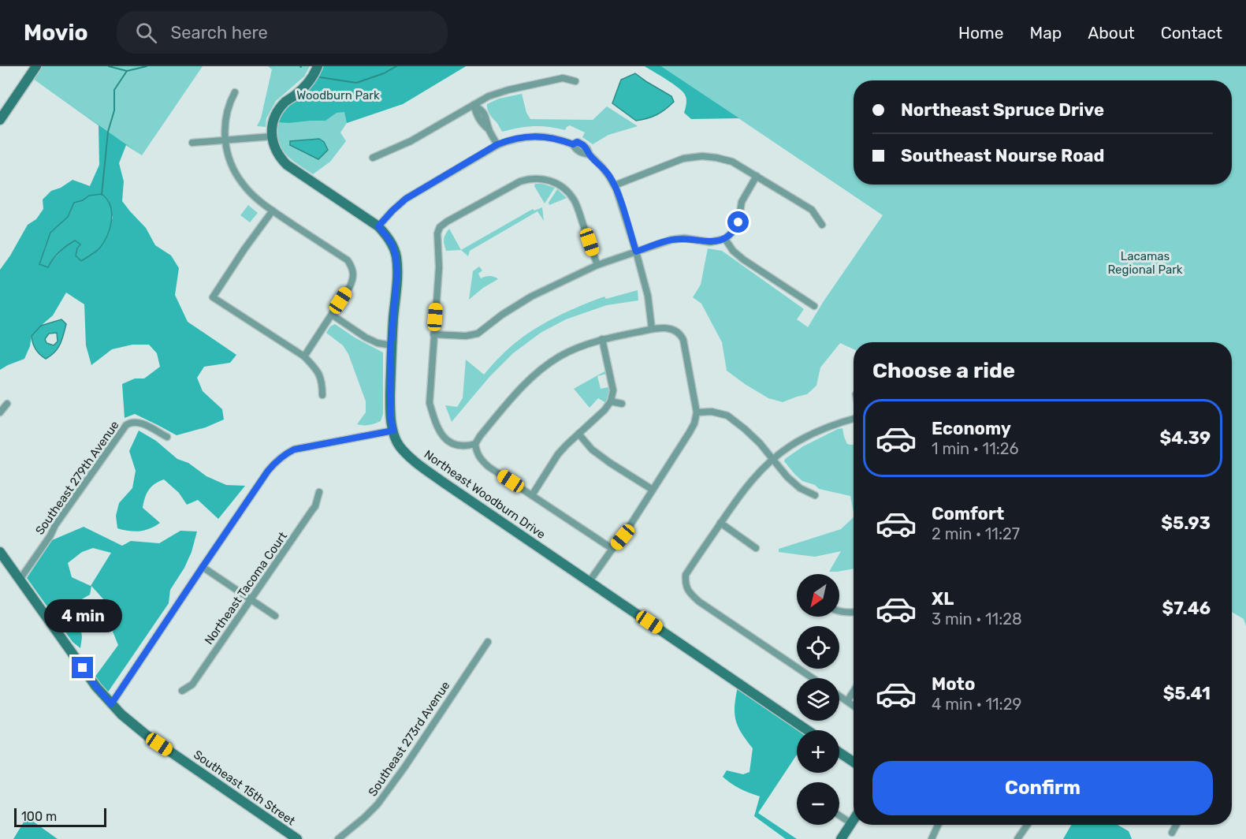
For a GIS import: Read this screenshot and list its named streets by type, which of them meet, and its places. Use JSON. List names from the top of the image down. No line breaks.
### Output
{"streets":{"street":["Southeast 279th Avenue","Northeast Woodburn Drive","Northeast Tacoma Court","Southeast 273rd Avenue","Southeast 15th Street"]},"crossings":[["Southeast 279th Avenue","Southeast 15th Street"]],"parks":["Woodburn Park","Lacamas Regional Park"],"scale_bar":"100 m","north":"bottom left","page":{"header":"Movio","search":"Search here","nav":["Home","Map","About","Contact"],"banner":["Northeast Spruce Drive","Southeast Nourse Road"],"heading":"Choose a ride","list":[{"name":"Economy","note":"1 min · 11:26","value":"$4.39"},{"name":"Comfort","note":"2 min · 11:27","value":"$5.93"},{"name":"XL","note":"3 min · 11:28","value":"$7.46"},{"name":"Moto","note":"4 min · 11:29","value":"$5.41"}],"map_buttons":["+","−"],"bubble":"4 min","buttons":"Confirm","scale":"100 m"}}
